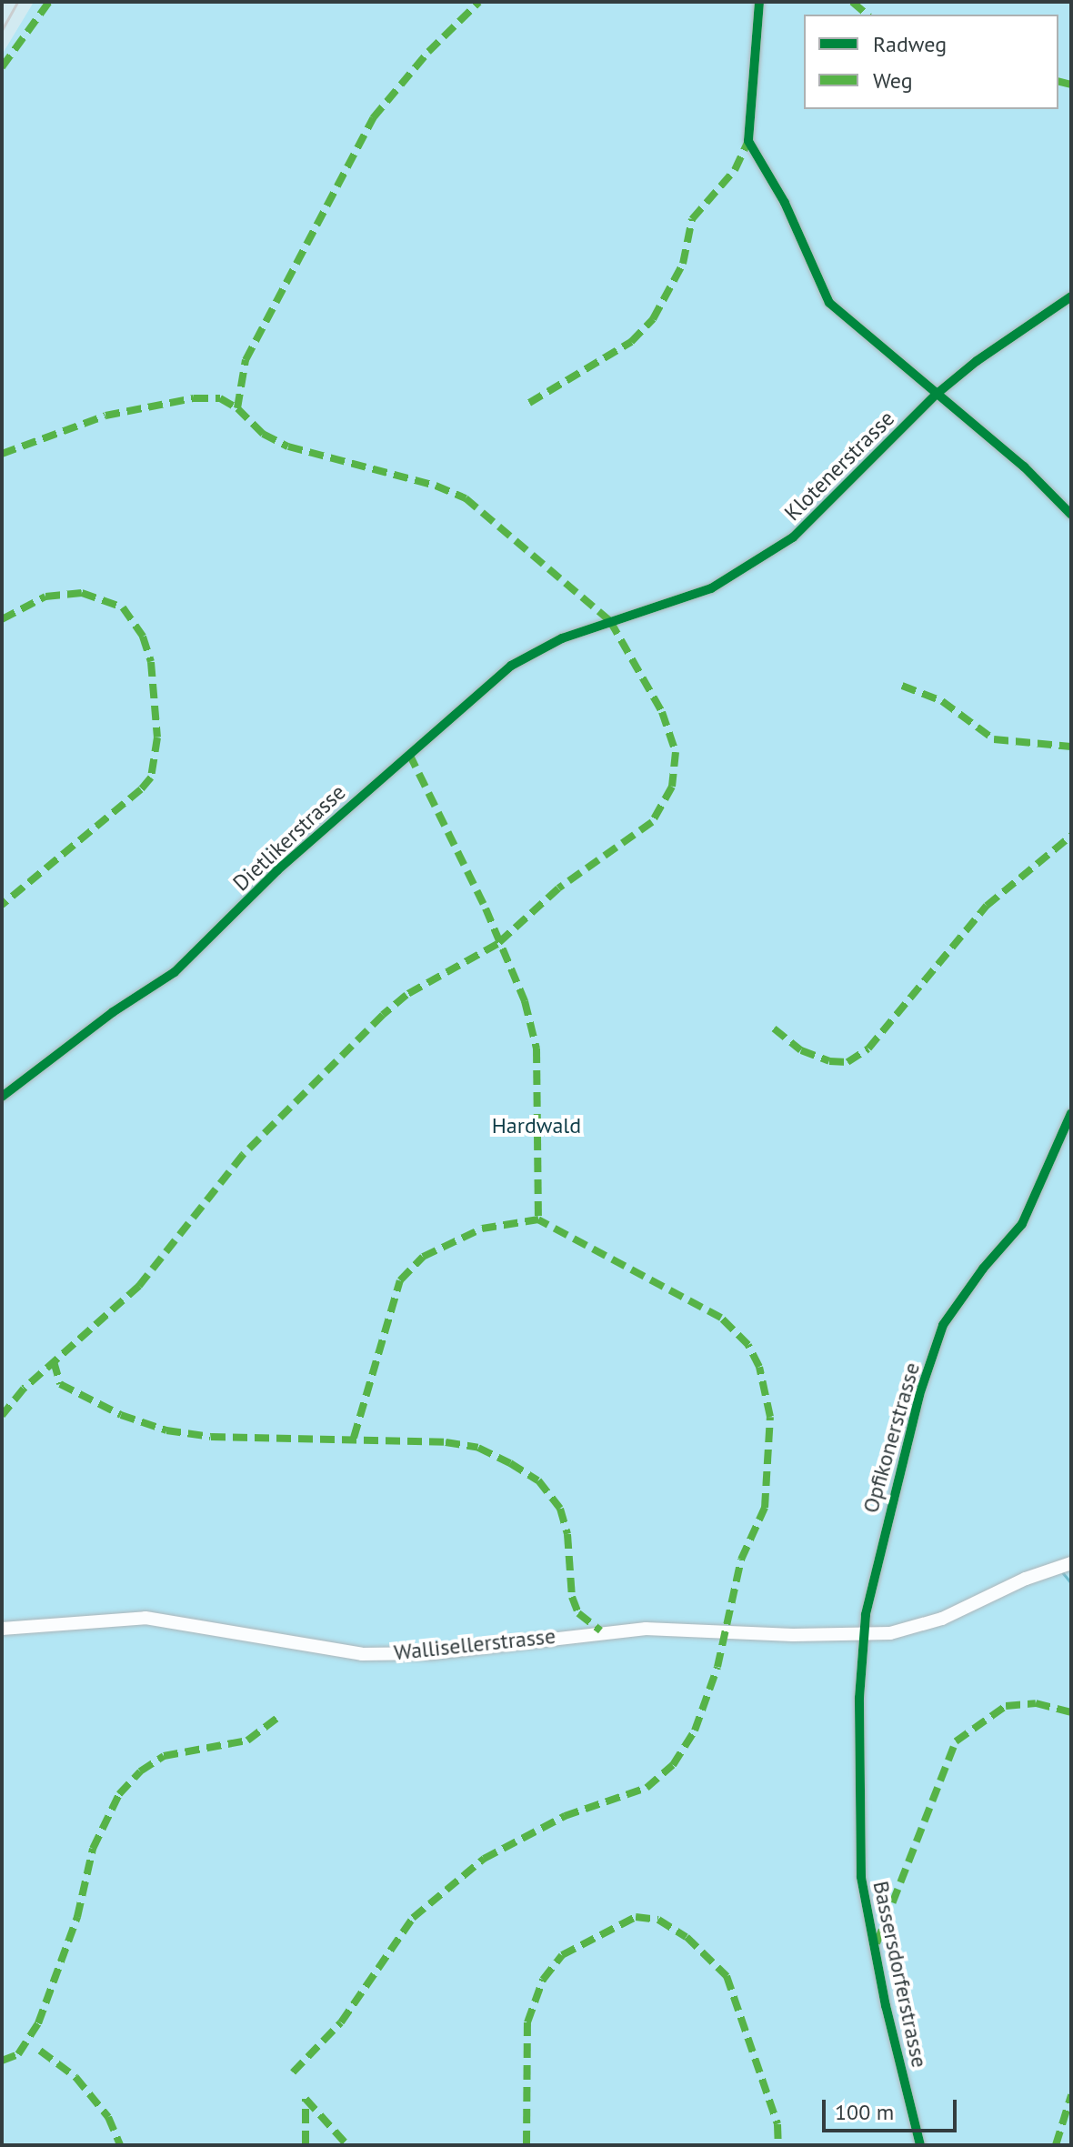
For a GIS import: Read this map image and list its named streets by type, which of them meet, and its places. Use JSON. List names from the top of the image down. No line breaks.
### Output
{"streets":{"street":["Klotenerstrasse","Dietlikerstrasse","Opfikonerstrasse","Wallisellerstrasse","Bassersdorferstrasse"]},"crossings":[["Klotenerstrasse","Dietlikerstrasse"],["Opfikonerstrasse","Wallisellerstrasse"],["Opfikonerstrasse","Bassersdorferstrasse"],["Wallisellerstrasse","Bassersdorferstrasse"]],"parks":["Hardwald"],"legend":["Radweg","Weg"],"scale_bar":"100 m"}
